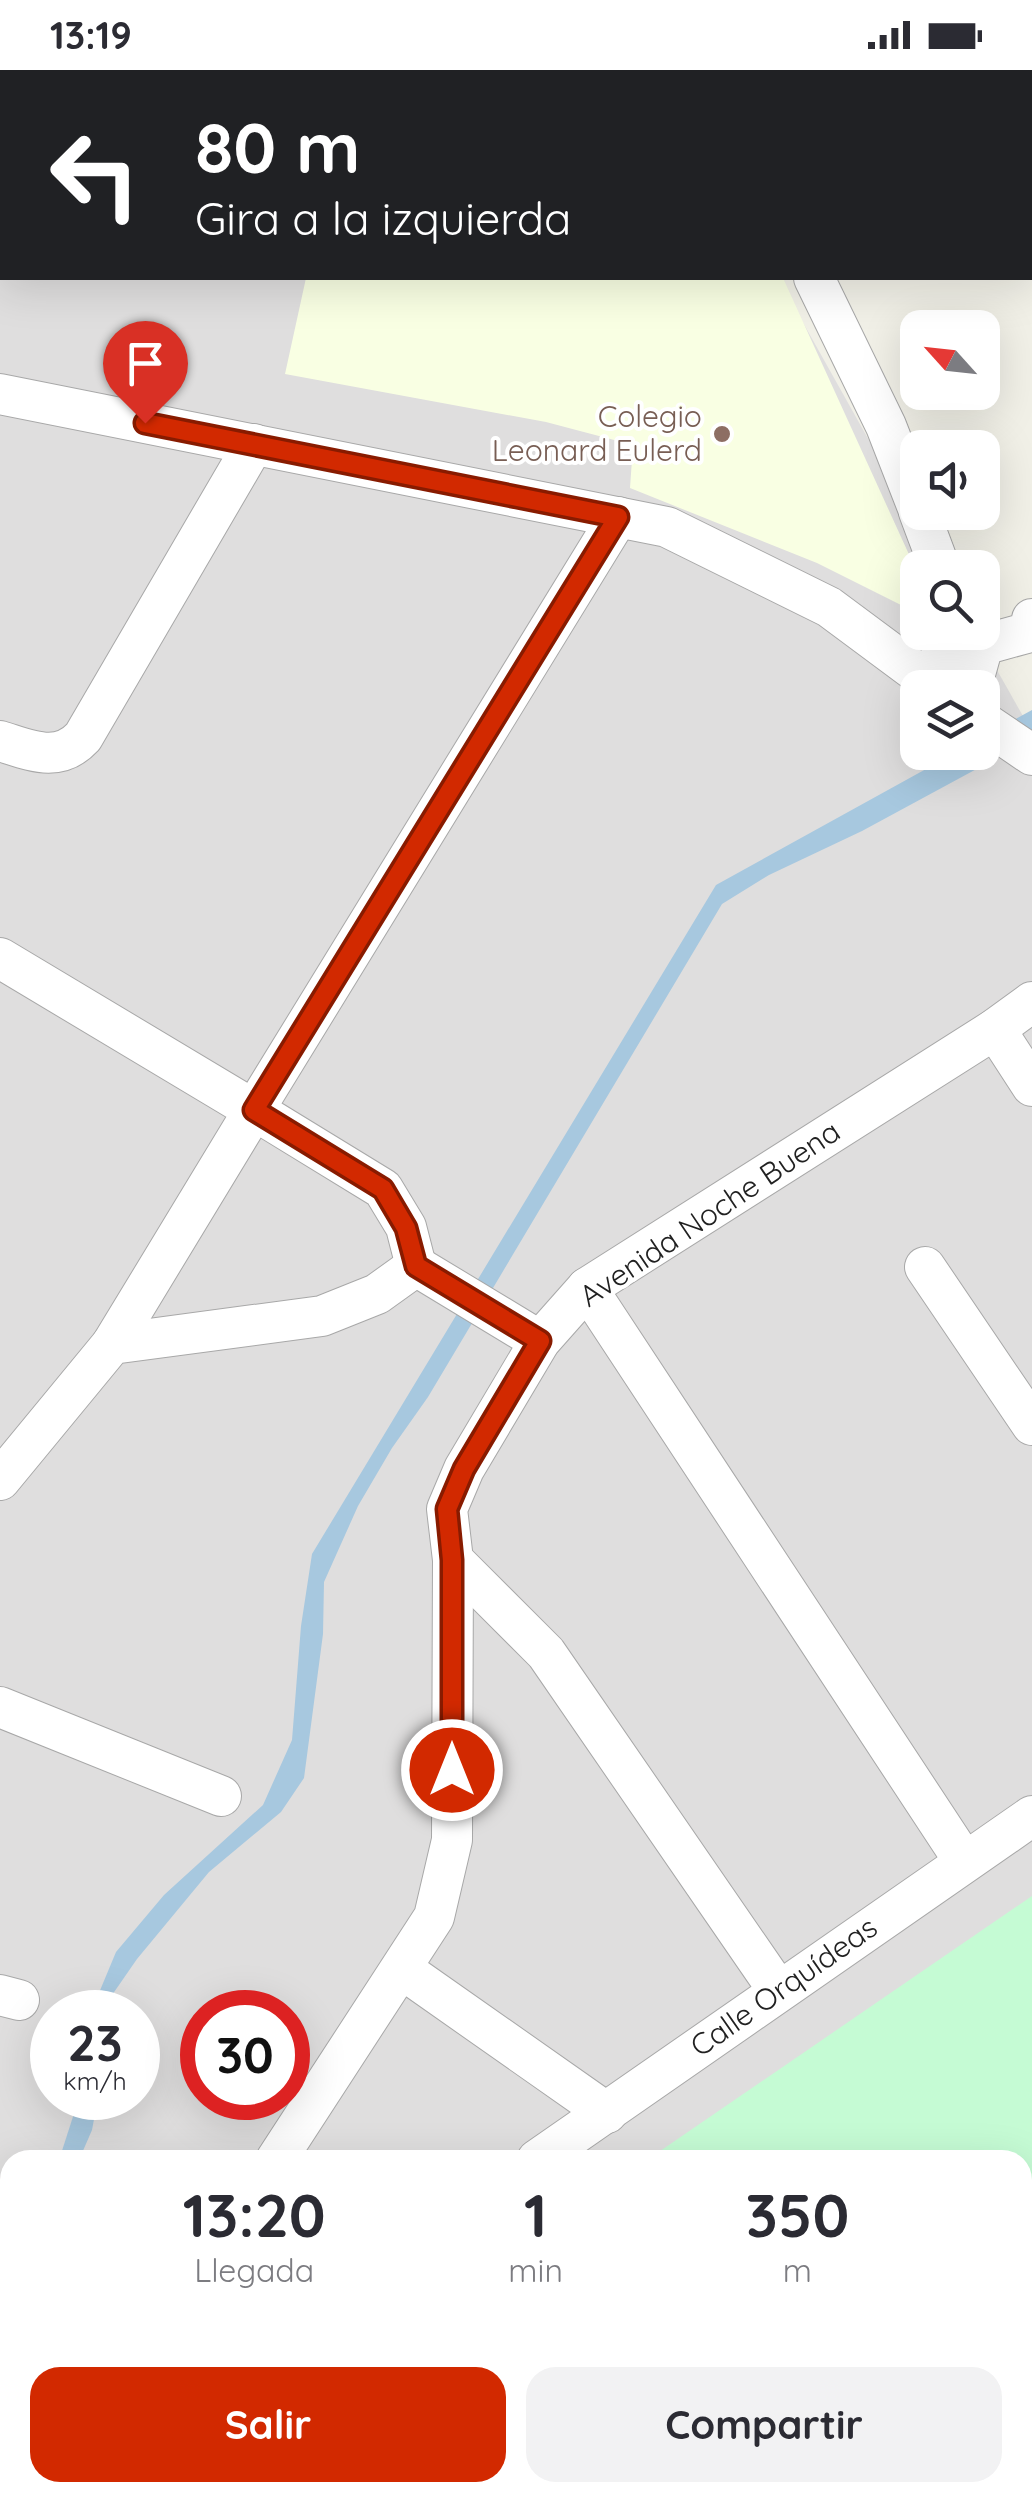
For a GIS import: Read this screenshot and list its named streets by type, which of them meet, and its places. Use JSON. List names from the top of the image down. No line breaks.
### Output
{"streets":{"street":["Avenida Noche Buena","Calle Orquídeas"]},"places":["Colegio Leonard Eulerd"],"north":"top left","page":{"status":"13:19","turn":["80 m","Gira a la izquierda"],"speed":"23 km/h","limit":"30","eta":["13:20","Llegada","1","min","350","m"],"buttons":["Salir","Compartir"]}}
